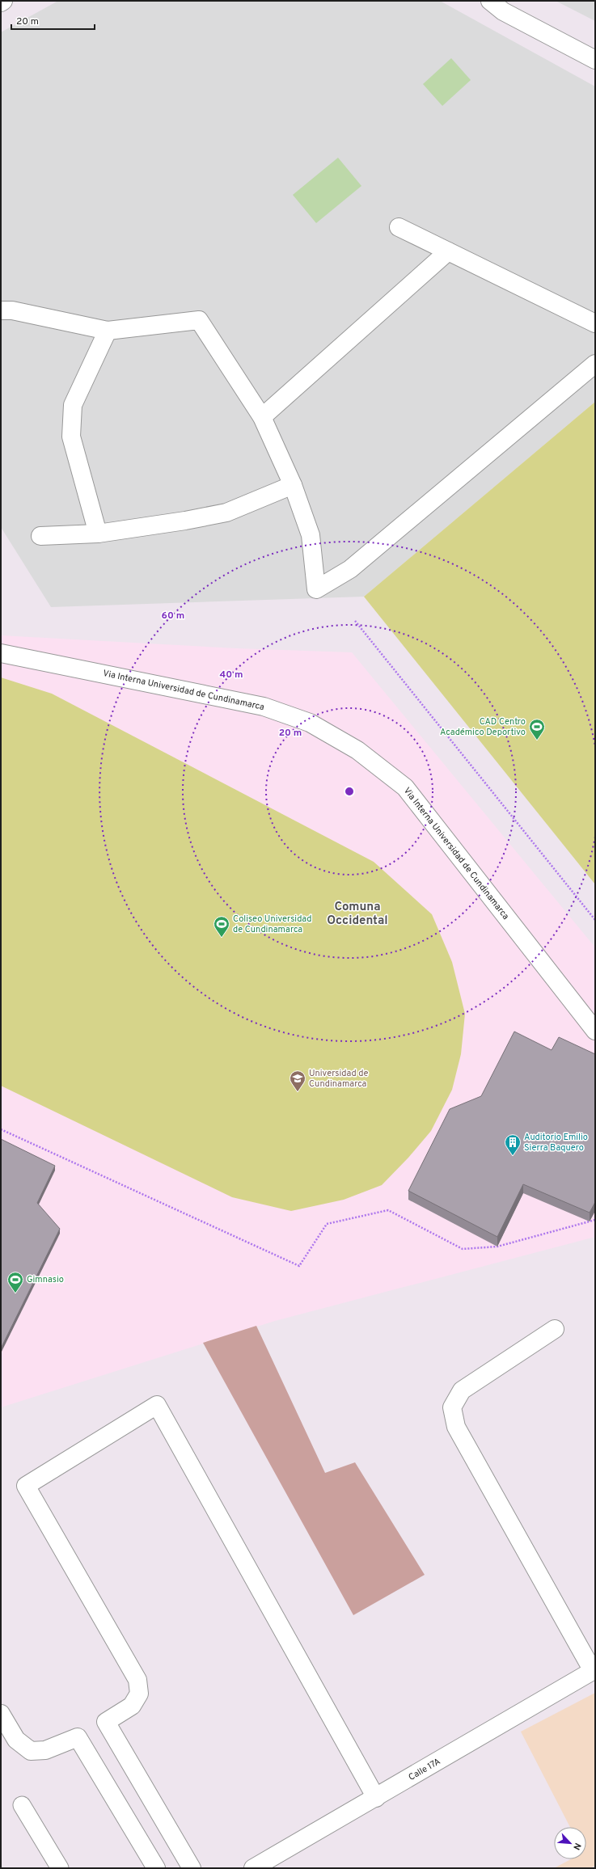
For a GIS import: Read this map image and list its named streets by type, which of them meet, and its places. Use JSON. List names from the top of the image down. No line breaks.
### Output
{"streets":{"street":["Via Interna Universidad de Cundinamarca","Calle 17A"]},"districts":["Comuna Occidental"],"places":{"sports":["CAD Centro Académico Deportivo","Coliseo Universidad de Cundinamarca","Gimnasio"],"school or university":["Universidad de Cundinamarca"],"building":["Auditorio Emilio Sierra Baquero"]},"scale_bar":"20 m","north":"bottom right","rings":["60 m","40 m","20 m"]}
